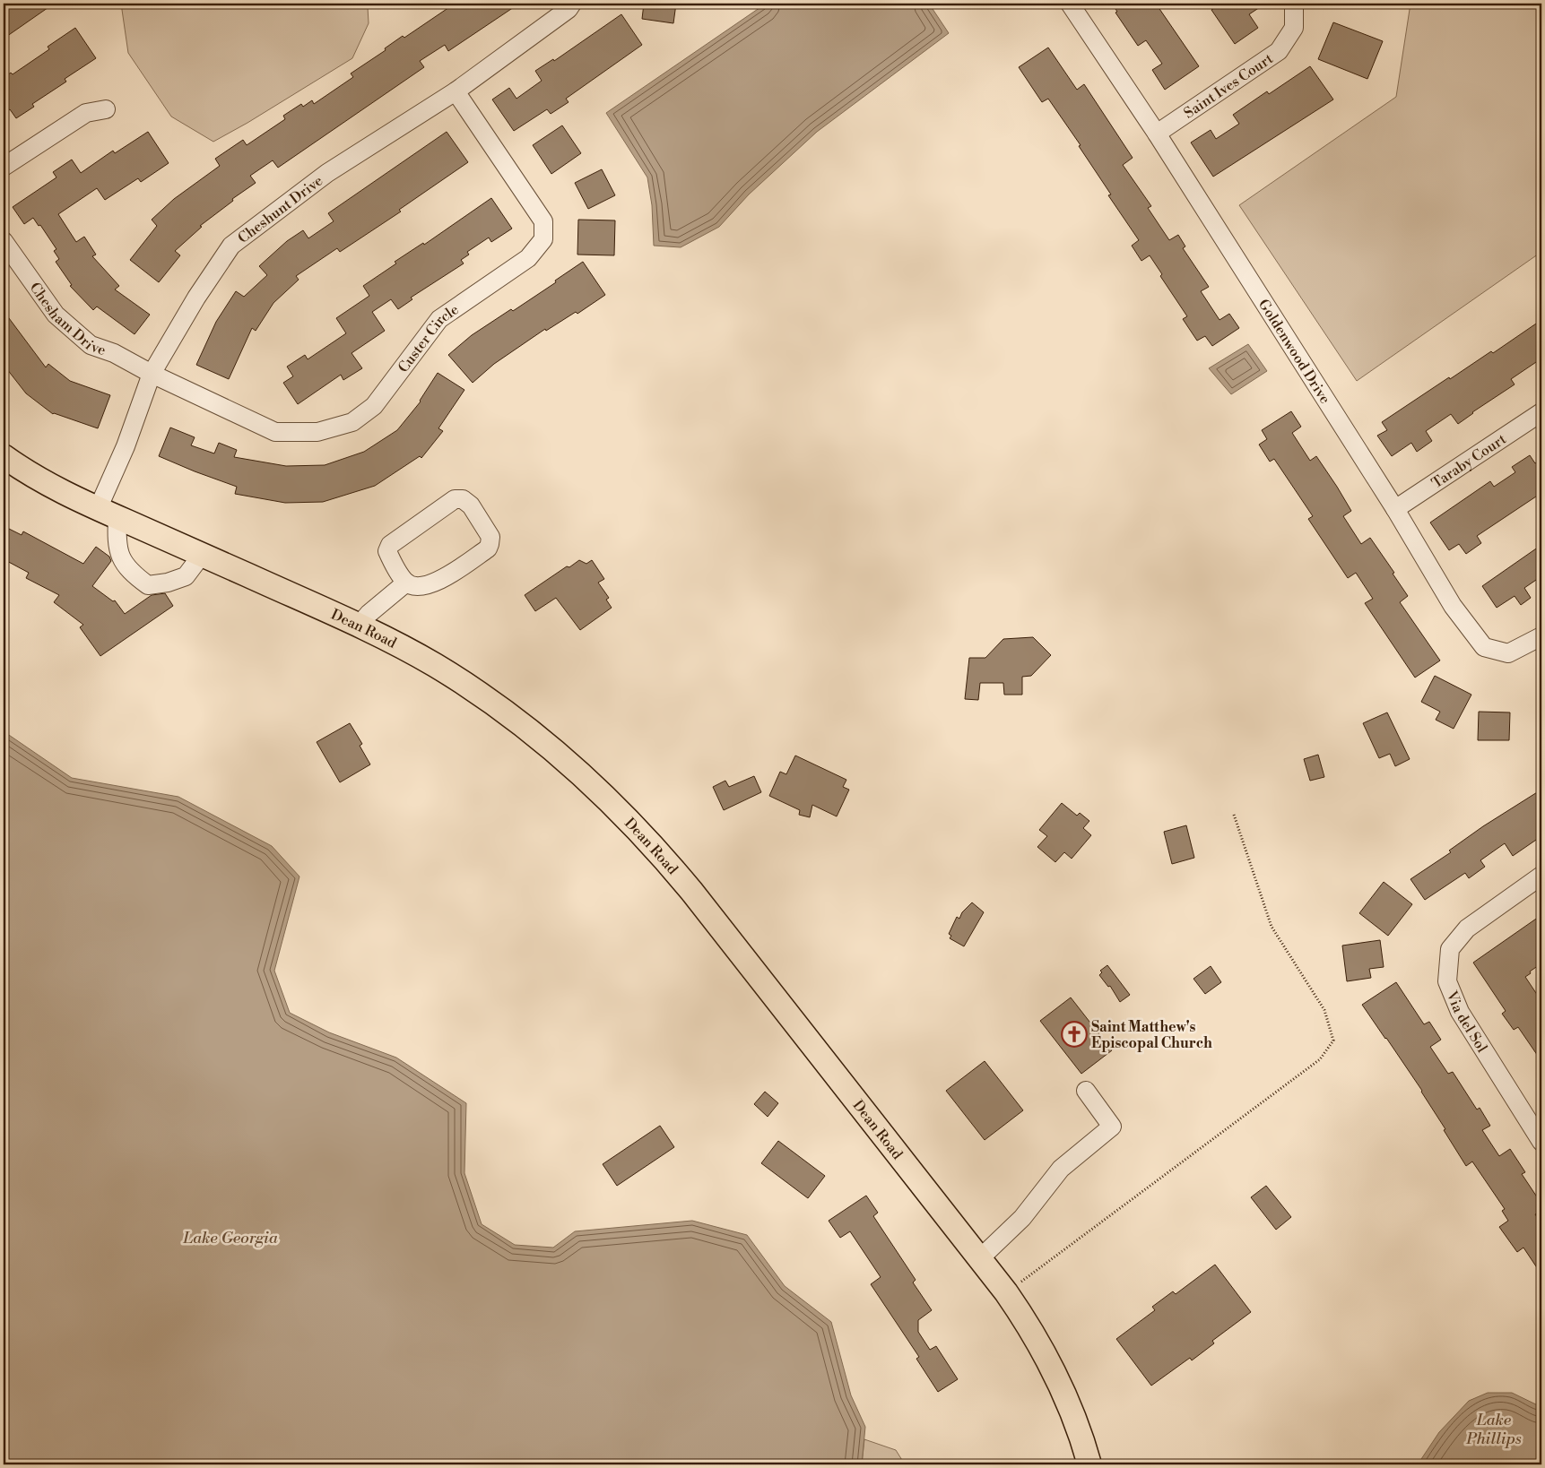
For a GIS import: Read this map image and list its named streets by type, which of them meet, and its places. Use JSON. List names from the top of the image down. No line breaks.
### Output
{"streets":{"main road":["Dean Road"],"street":["Saint Ives Court","Cheshunt Drive","Chesham Drive","Custer Circle","Goldenwood Drive","Taraby Court","Via del Sol"]},"crossings":[["Saint Ives Court","Goldenwood Drive"],["Cheshunt Drive","Chesham Drive"],["Cheshunt Drive","Custer Circle"],["Cheshunt Drive","Dean Road"],["Chesham Drive","Custer Circle"],["Goldenwood Drive","Taraby Court"]],"water":["Lake Georgia","Lake Phillips"],"places":{"church":["Saint Matthew's Episcopal Church"]}}
